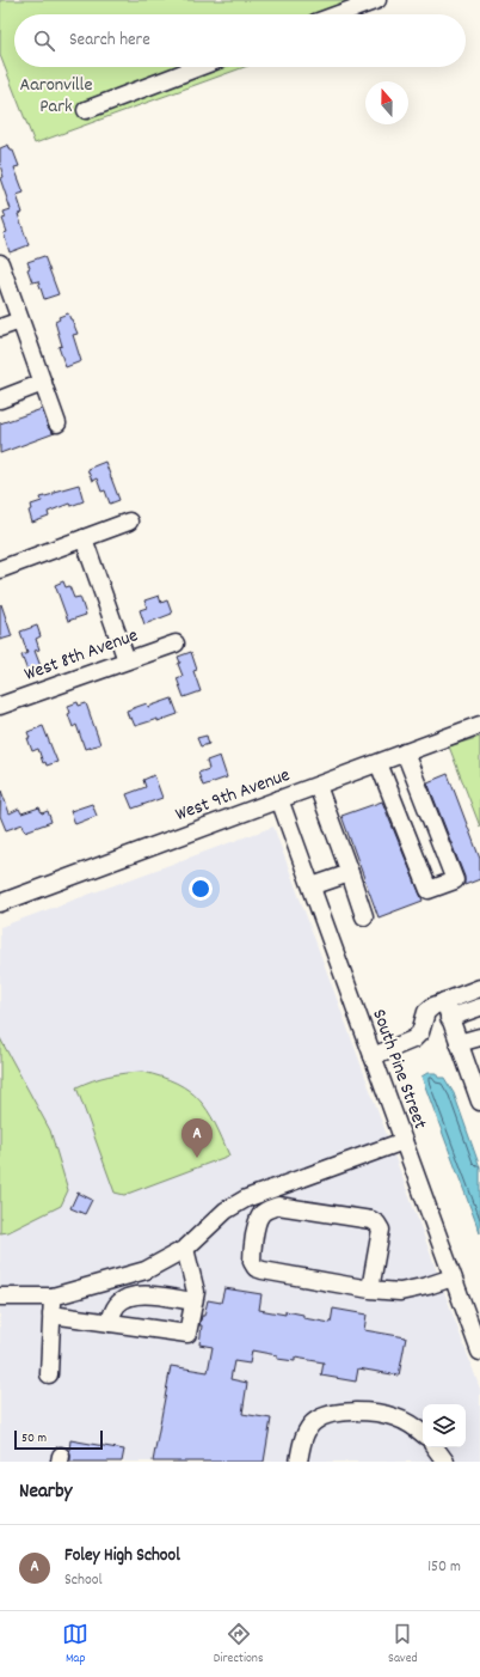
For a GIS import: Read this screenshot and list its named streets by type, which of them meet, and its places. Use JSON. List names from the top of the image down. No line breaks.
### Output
{"streets":{"street":["West 8th Avenue","West 9th Avenue","South Pine Street"]},"crossings":[["West 9th Avenue","South Pine Street"]],"parks":["Aaronville Park"],"scale_bar":"50 m","north":"top","page":{"search":"Search here","pins":"A","scale":"50 m","heading":"Nearby","list":[{"mark":"A","name":"Foley High School","note":"School","value":"150 m"}],"nav":["Map","Directions","Saved"]}}
